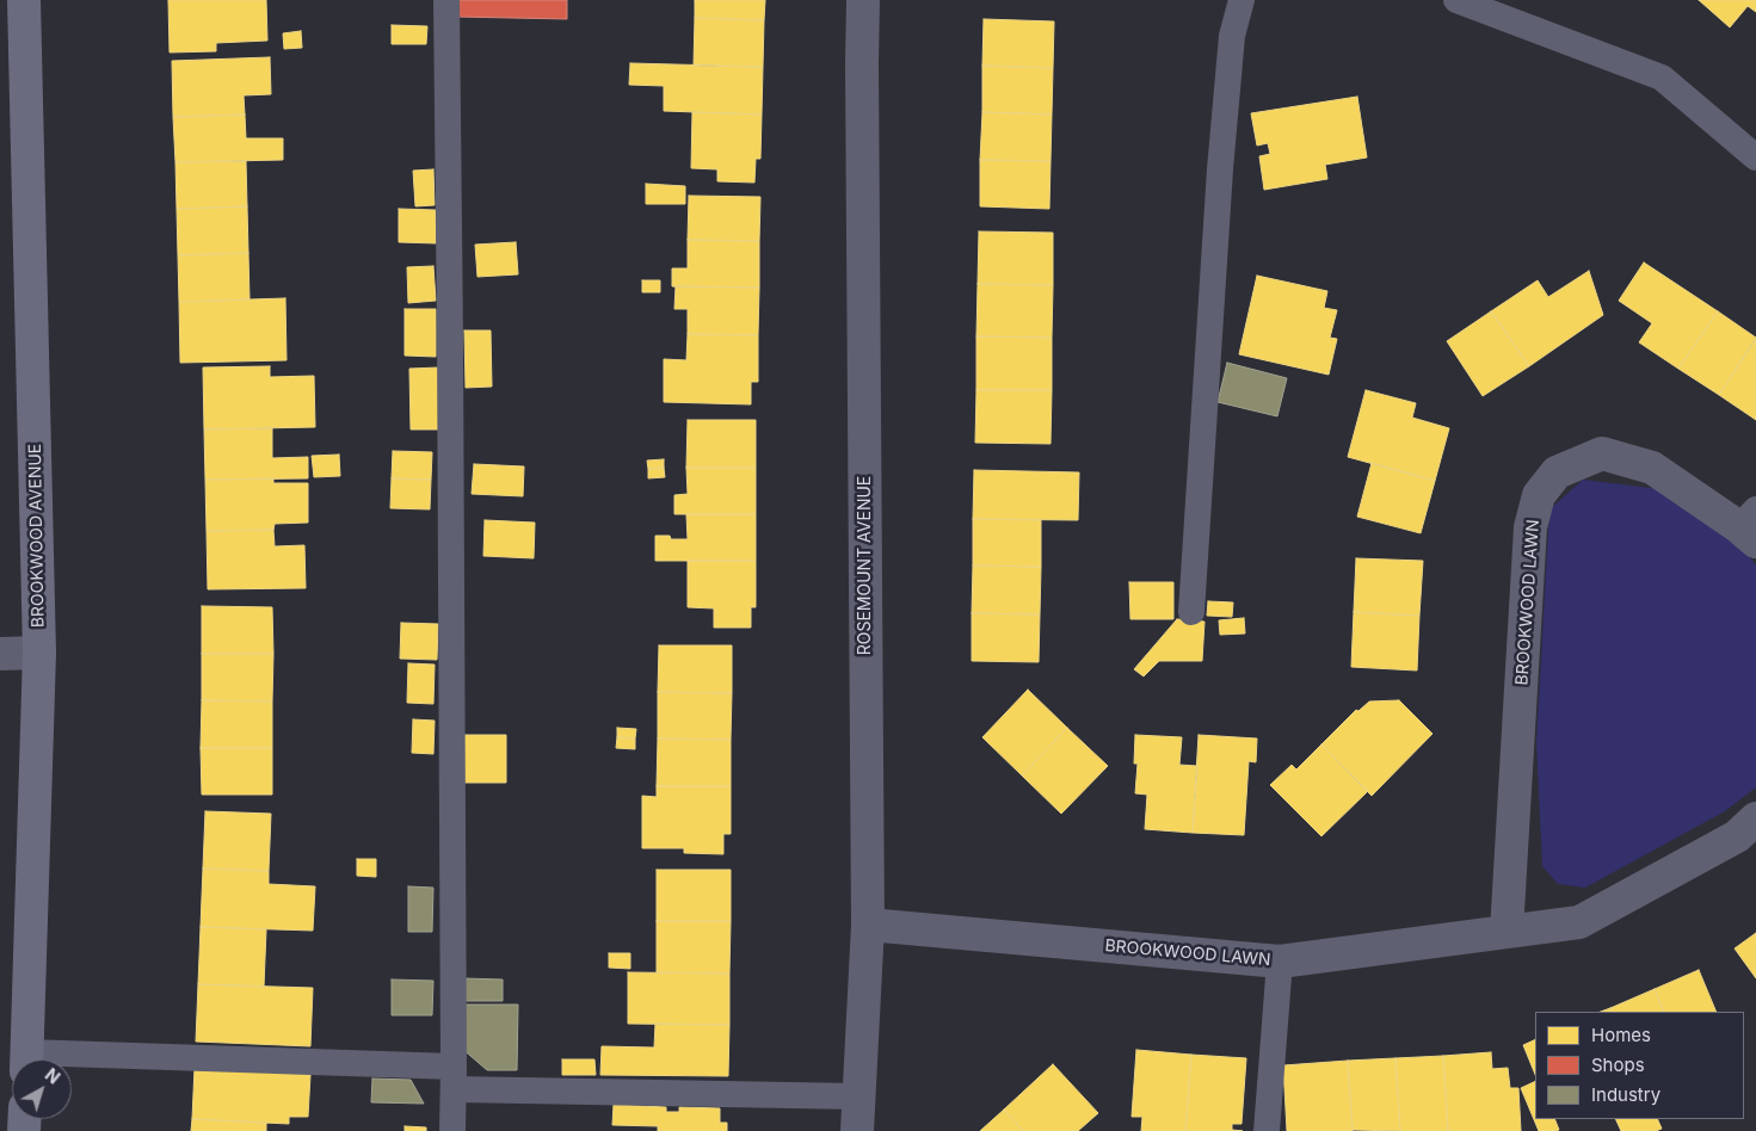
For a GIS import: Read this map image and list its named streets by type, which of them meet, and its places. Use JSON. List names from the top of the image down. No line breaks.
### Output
{"streets":{"main road":["BROOKWOOD AVENUE"],"street":["ROSEMOUNT AVENUE","BROOKWOOD LAWN"]},"crossings":[["ROSEMOUNT AVENUE","BROOKWOOD LAWN"]],"legend":["Homes","Shops","Industry"],"north":"top right"}
